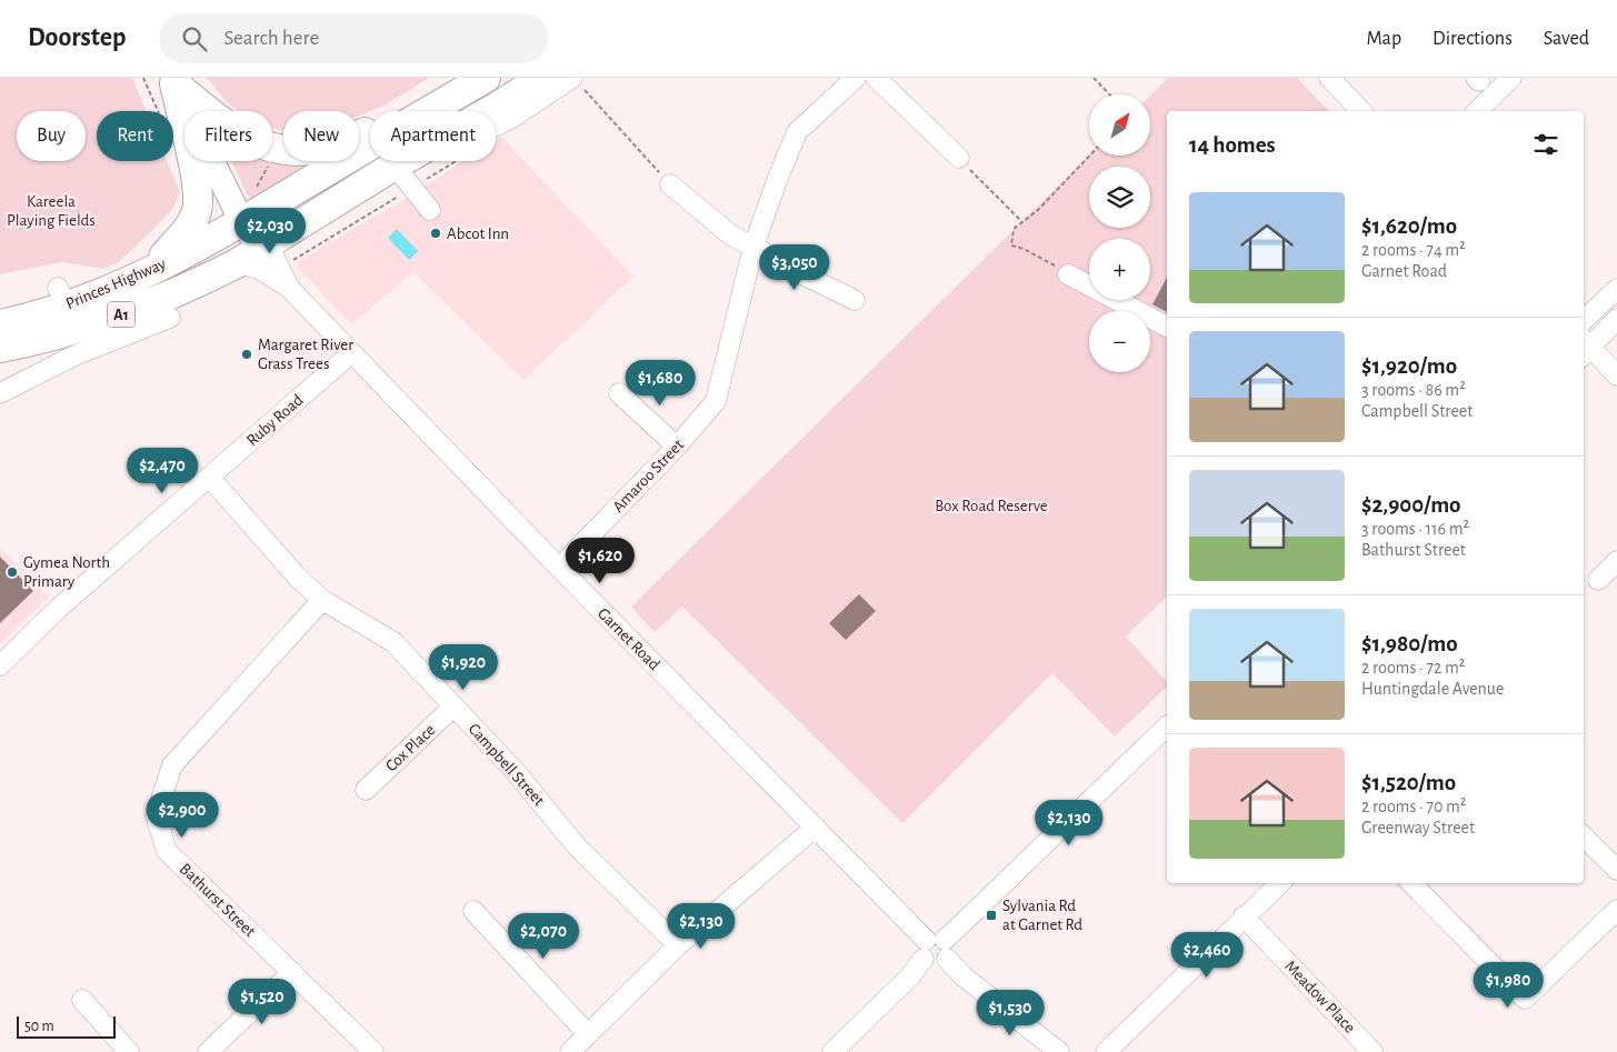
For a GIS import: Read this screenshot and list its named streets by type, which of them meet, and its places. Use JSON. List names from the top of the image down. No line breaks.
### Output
{"streets":{"highway":["Princes Highway","A1"],"street":["Ruby Road","Amaroo Street","Garnet Road","Cox Place","Campbell Street","Bathurst Street","Meadow Place"]},"crossings":[["Princes Highway","Garnet Road"],["Ruby Road","Garnet Road"],["Ruby Road","Campbell Street"],["Amaroo Street","Garnet Road"],["Cox Place","Campbell Street"],["Campbell Street","Bathurst Street"]],"parks":["Kareela Playing Fields","Box Road Reserve"],"places":{"other":["Abcot Inn","Margaret River Grass Trees","Gymea North Primary"],"transit":["Sylvania Rd at Garnet Rd"]},"scale_bar":"50 m","north":"top right","page":{"header":"Doorstep","search":"Search here","nav":["Map","Directions","Saved"],"map_buttons":["+","−"],"chip":["Buy","Rent","Filters","New","Apartment"],"heading":"14 homes","list":[{"name":"$1,620/mo","note":"2 rooms · 74 m² · Garnet Road"},{"name":"$1,920/mo","note":"3 rooms · 86 m² · Campbell Street"},{"name":"$2,900/mo","note":"3 rooms · 116 m² · Bathurst Street"},{"name":"$1,980/mo","note":"2 rooms · 72 m² · Huntingdale Avenue"},{"name":"$1,520/mo","note":"2 rooms · 70 m² · Greenway Street"}],"price":["$2,030","$3,050","$1,680","$2,470","$1,620","$1,920","$2,900","$2,130","$2,130","$2,070","$2,460","$1,980","$1,520","$1,530"],"scale":"50 m"}}
